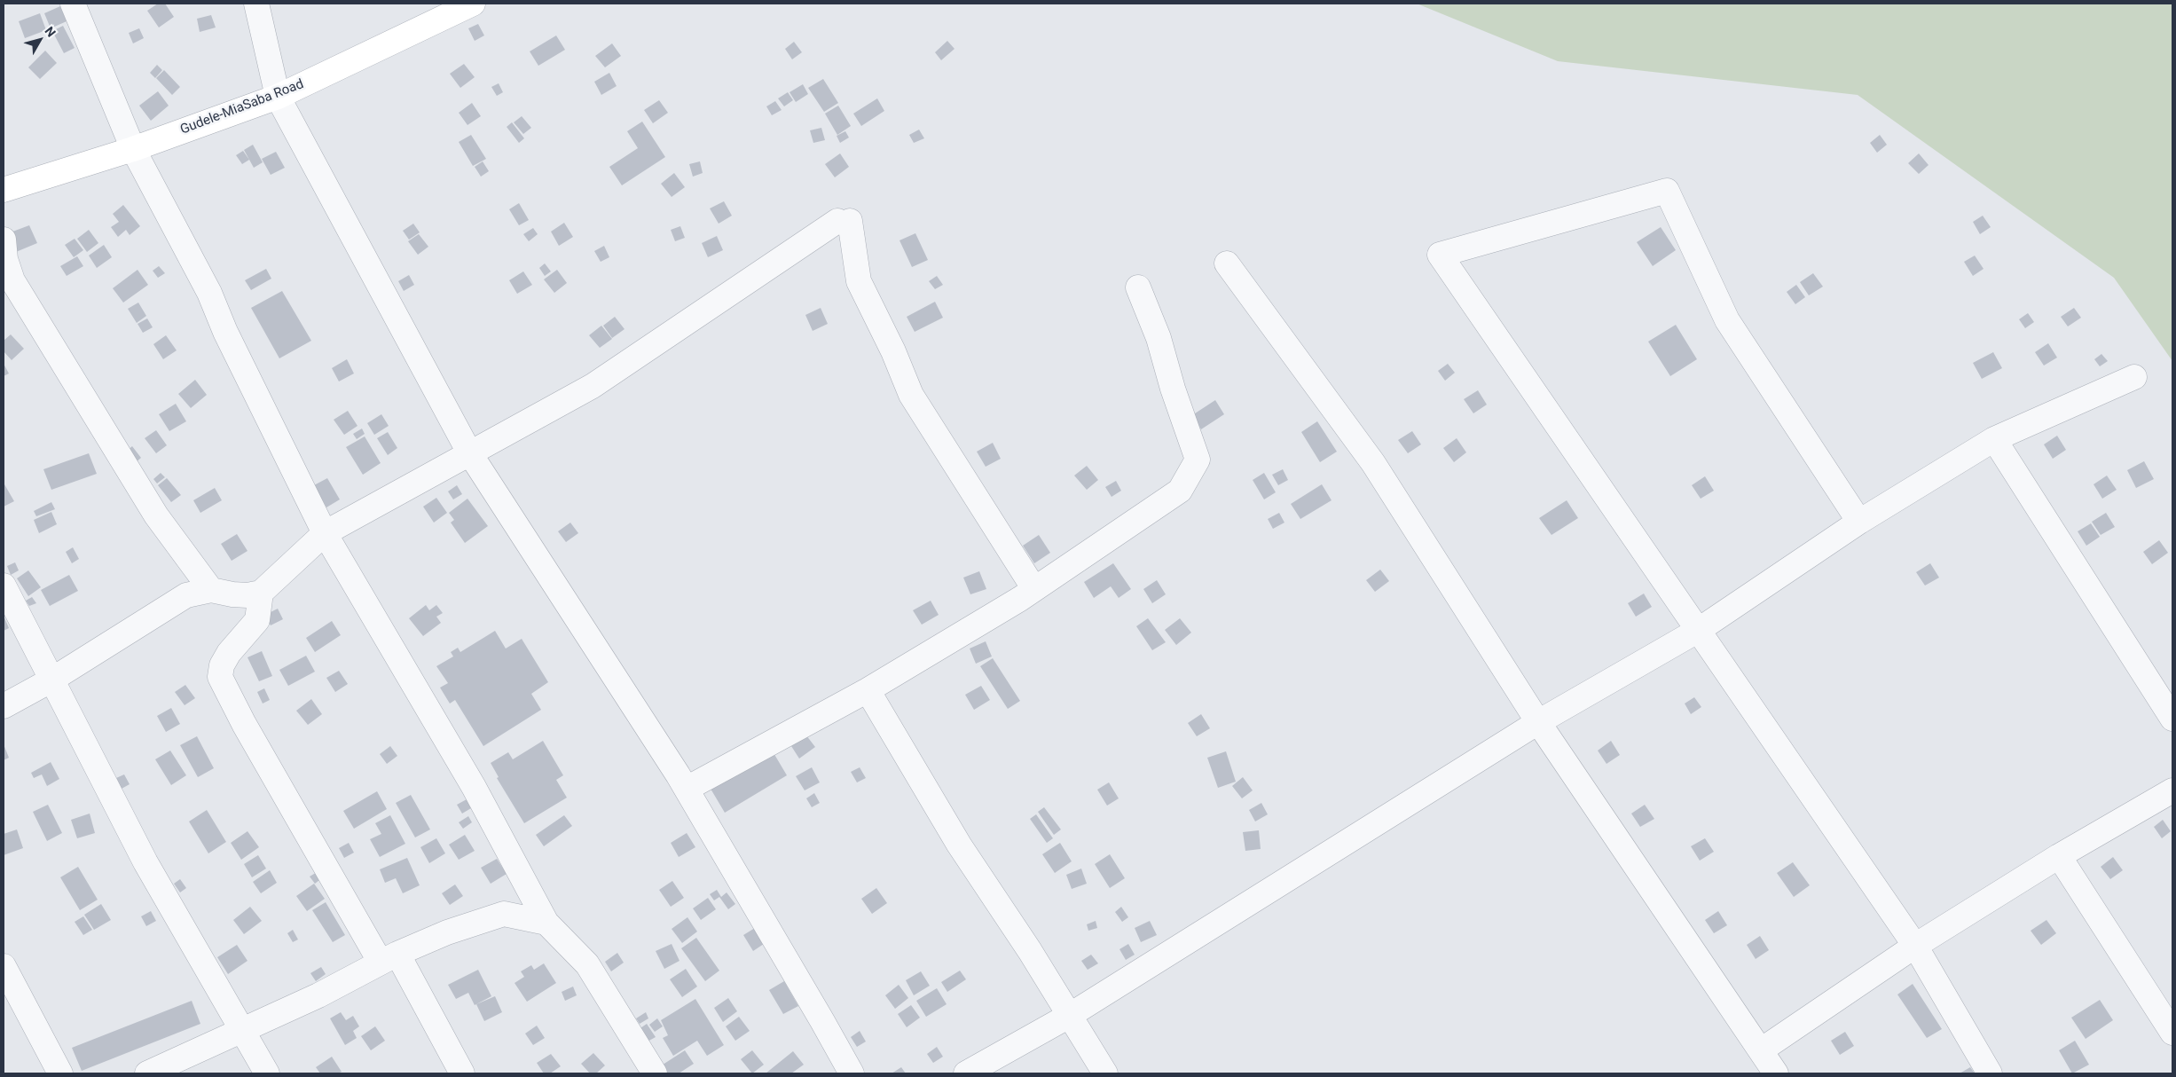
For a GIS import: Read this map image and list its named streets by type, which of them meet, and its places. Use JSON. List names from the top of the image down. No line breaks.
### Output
{"streets":{"street":["Gudele-MiaSaba Road"]},"north":"top right"}
